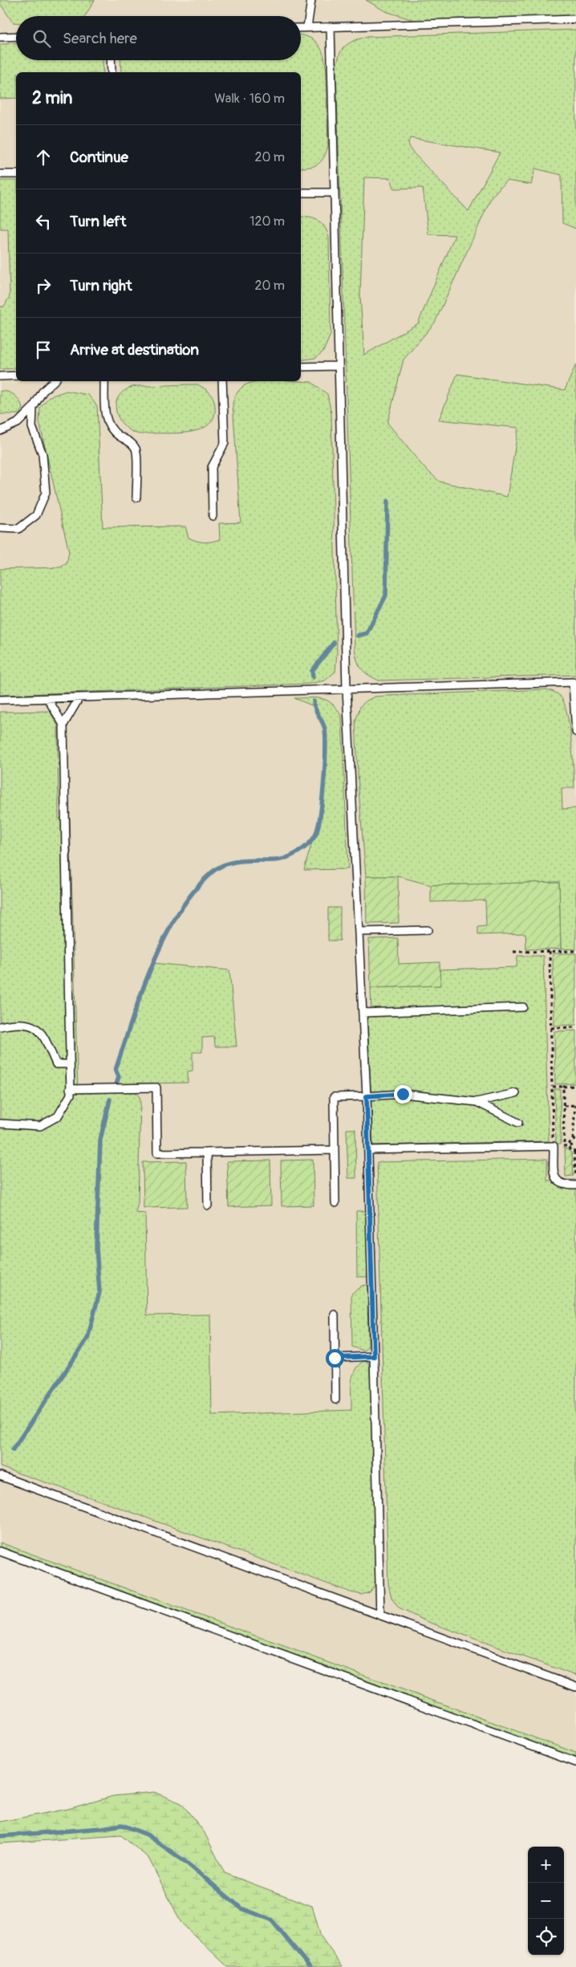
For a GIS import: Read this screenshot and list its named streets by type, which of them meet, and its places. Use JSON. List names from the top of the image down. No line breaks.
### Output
{"page":{"search":"Search here","heading":["2 min","Walk · 160 m"],"list":[["Continue","20 m"],["Turn left","120 m"],["Turn right","20 m"],"Arrive at destination"],"map_buttons":["+","−"]}}
